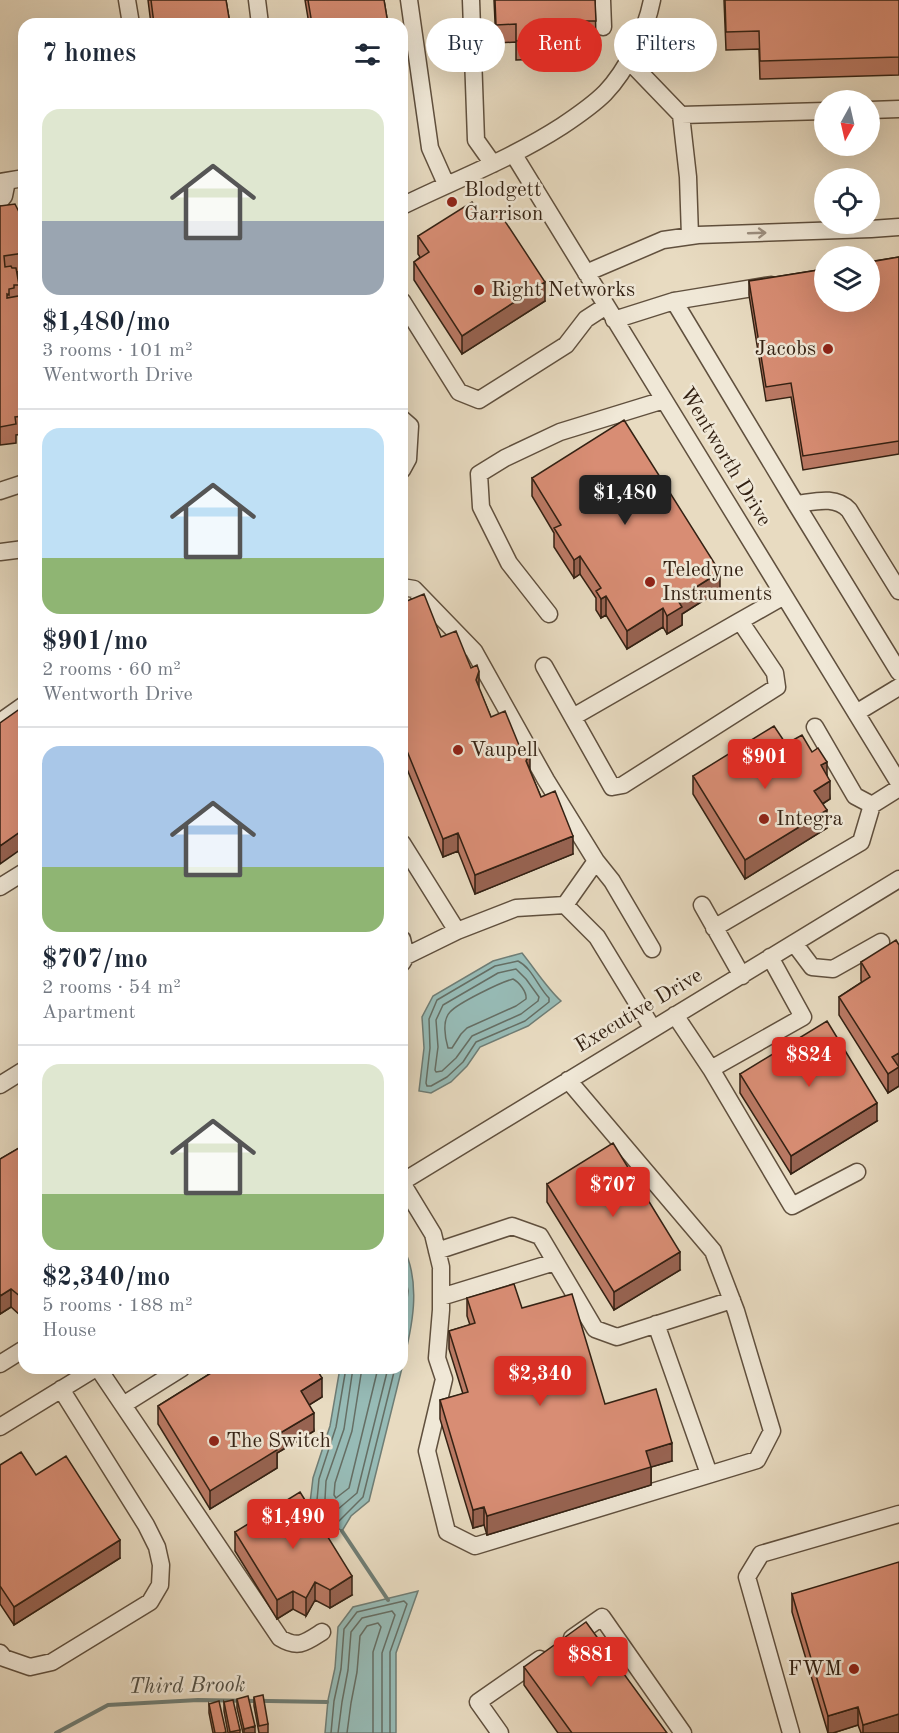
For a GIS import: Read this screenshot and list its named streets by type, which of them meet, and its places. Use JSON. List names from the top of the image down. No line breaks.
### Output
{"streets":{"street":["Wentworth Drive","Executive Drive"]},"water":["Third Brook"],"places":["Blodgett Garrison","Right Networks","Jacobs","Teledyne Instruments","Vaupell","Integra","The Switch","FWM"],"north":"bottom","page":{"chip":["Buy","Rent","Filters"],"heading":"7 homes","list":[{"name":"$1,480/mo","note":"3 rooms · 101 m² · Wentworth Drive"},{"name":"$901/mo","note":"2 rooms · 60 m² · Wentworth Drive"},{"name":"$707/mo","note":"2 rooms · 54 m² · Apartment"},{"name":"$2,340/mo","note":"5 rooms · 188 m² · House"}],"price":["$1,480","$901","$824","$707","$2,340","$1,490","$881"]}}
